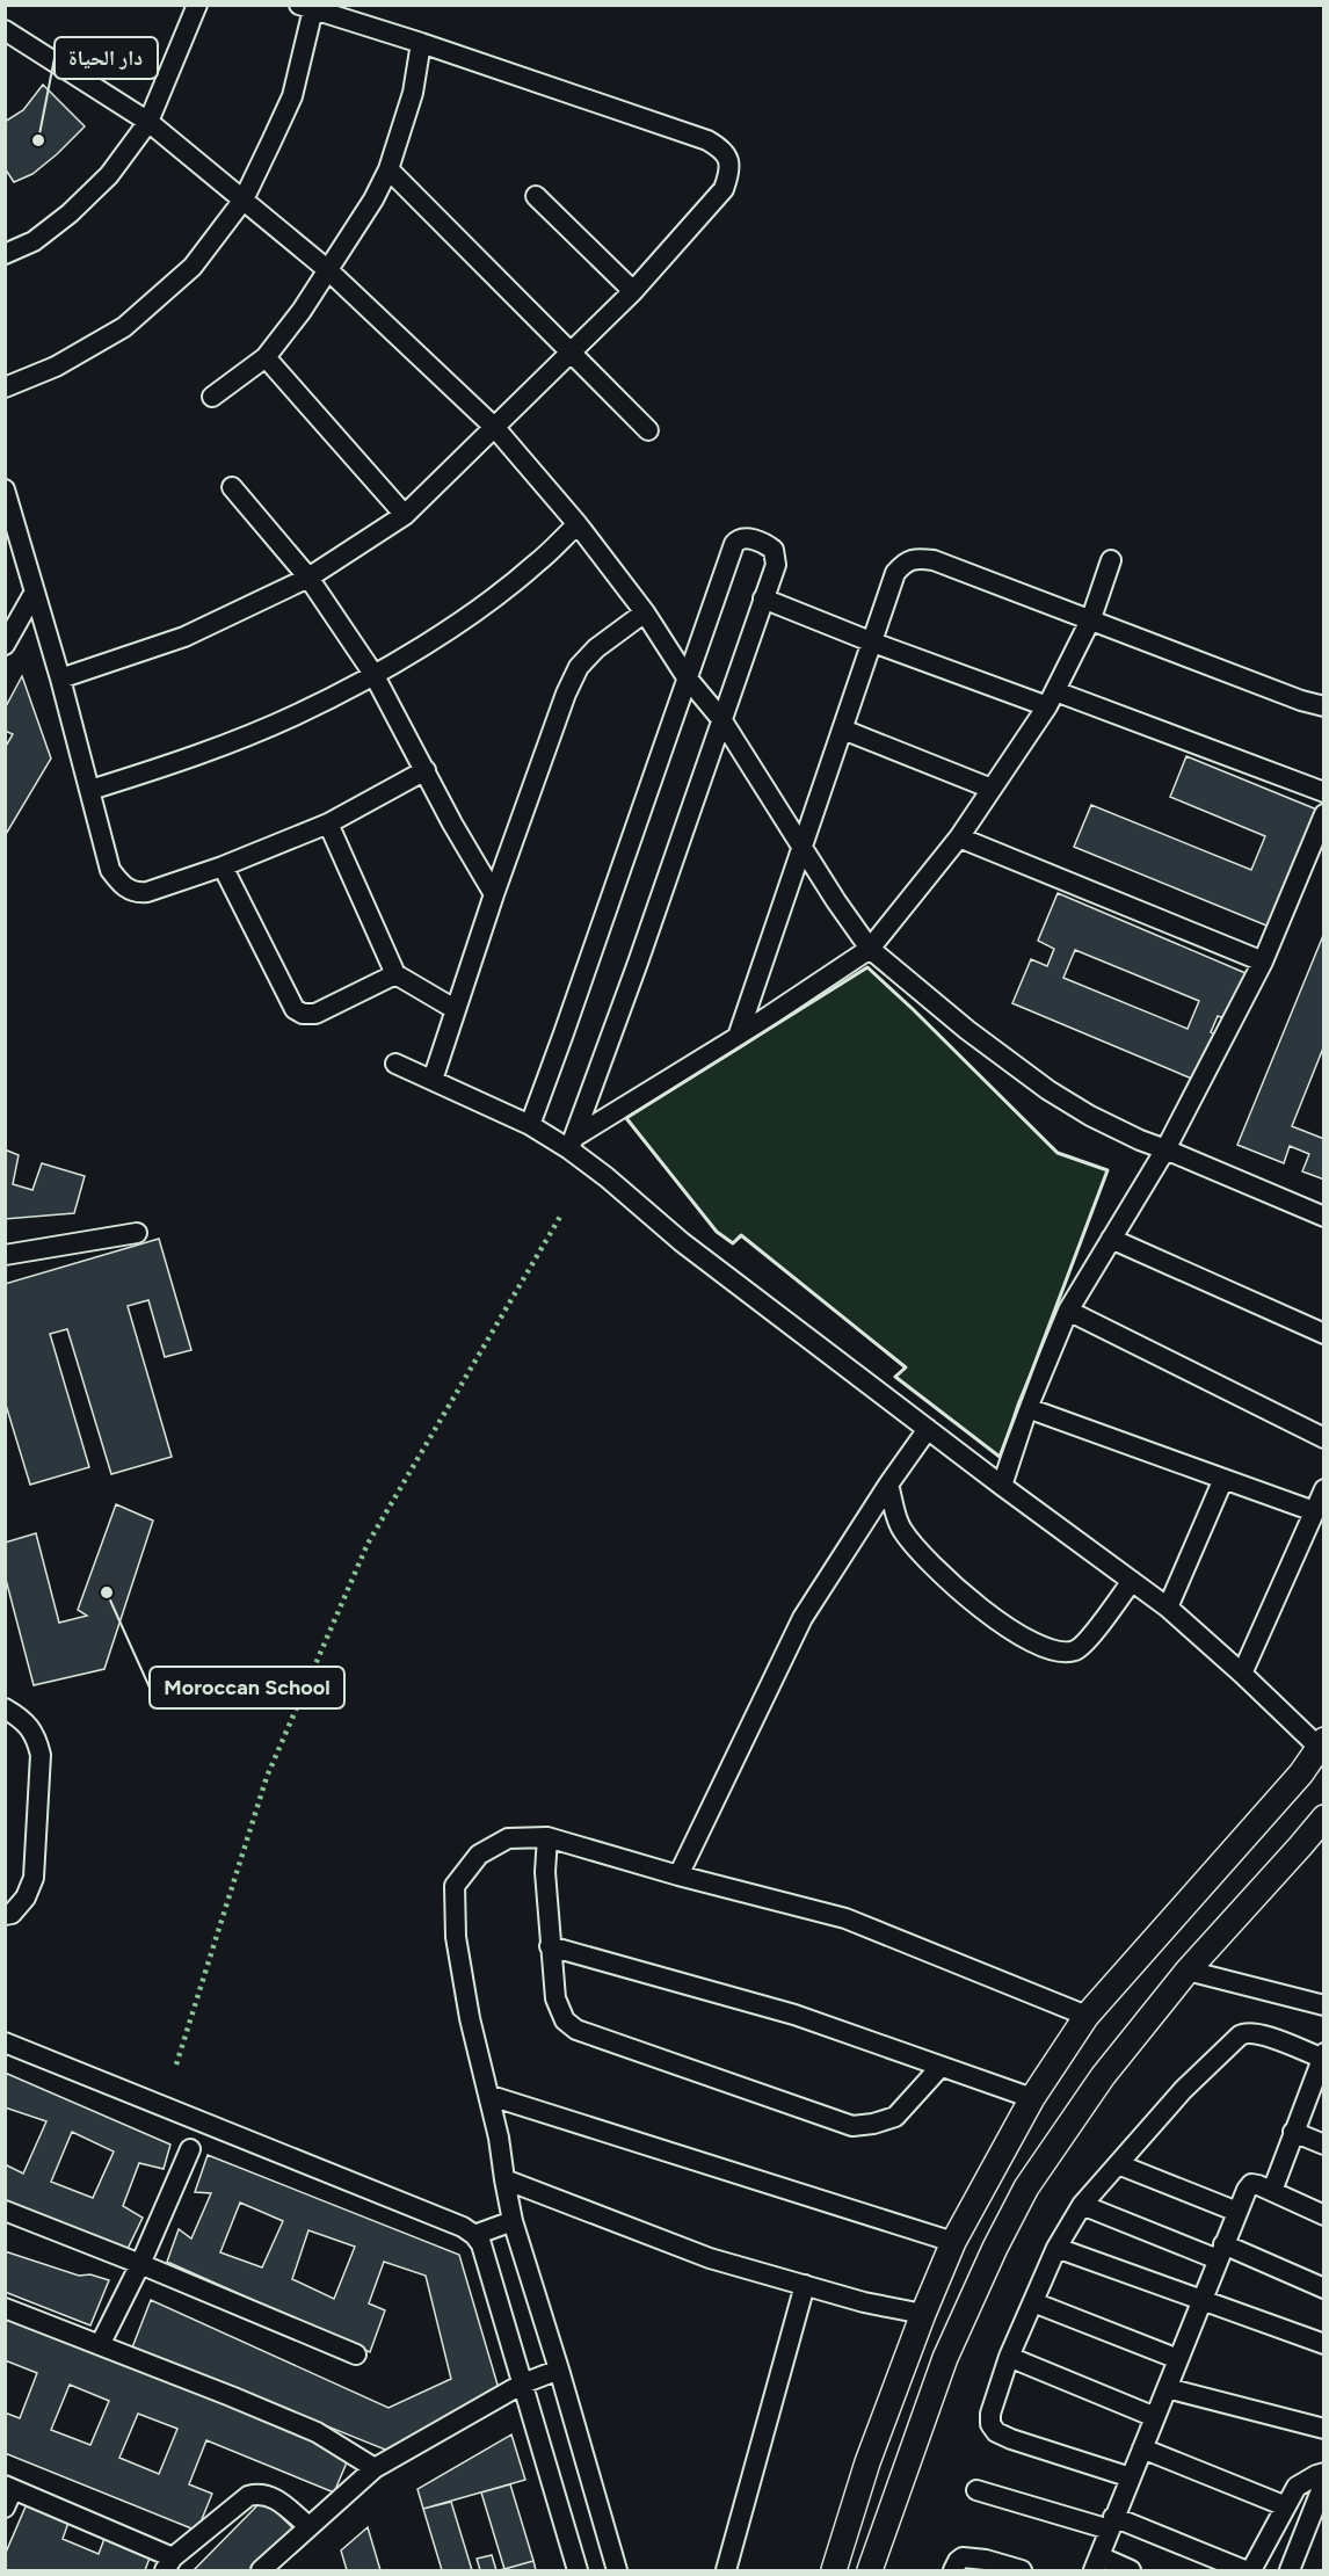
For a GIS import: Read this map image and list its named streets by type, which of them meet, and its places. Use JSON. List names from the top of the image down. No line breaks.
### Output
{"places":["دار الحياة","Moroccan School"]}
